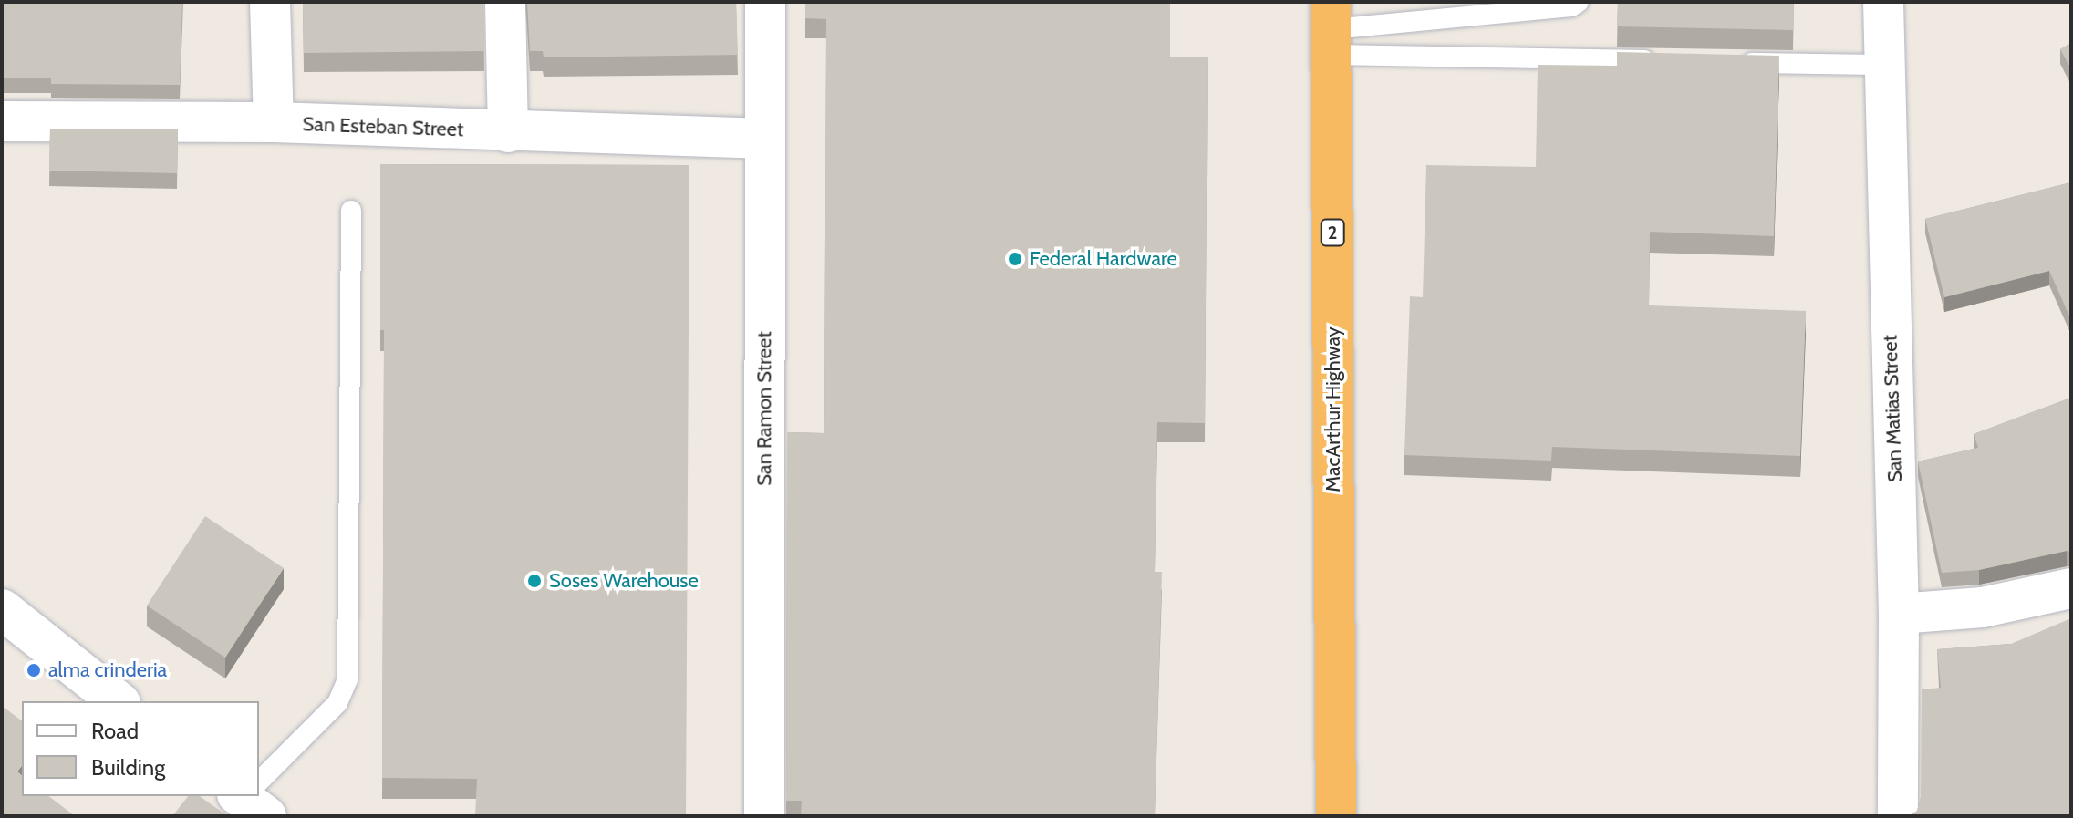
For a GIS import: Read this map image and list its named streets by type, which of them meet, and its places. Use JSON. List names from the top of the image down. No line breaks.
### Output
{"streets":{"highway":["2","MacArthur Highway"],"street":["San Esteban Street","San Ramon Street","San Matias Street"]},"crossings":[["San Esteban Street","San Ramon Street"]],"places":["Federal Hardware","Soses Warehouse","alma crinderia"],"legend":["Road","Building"]}
